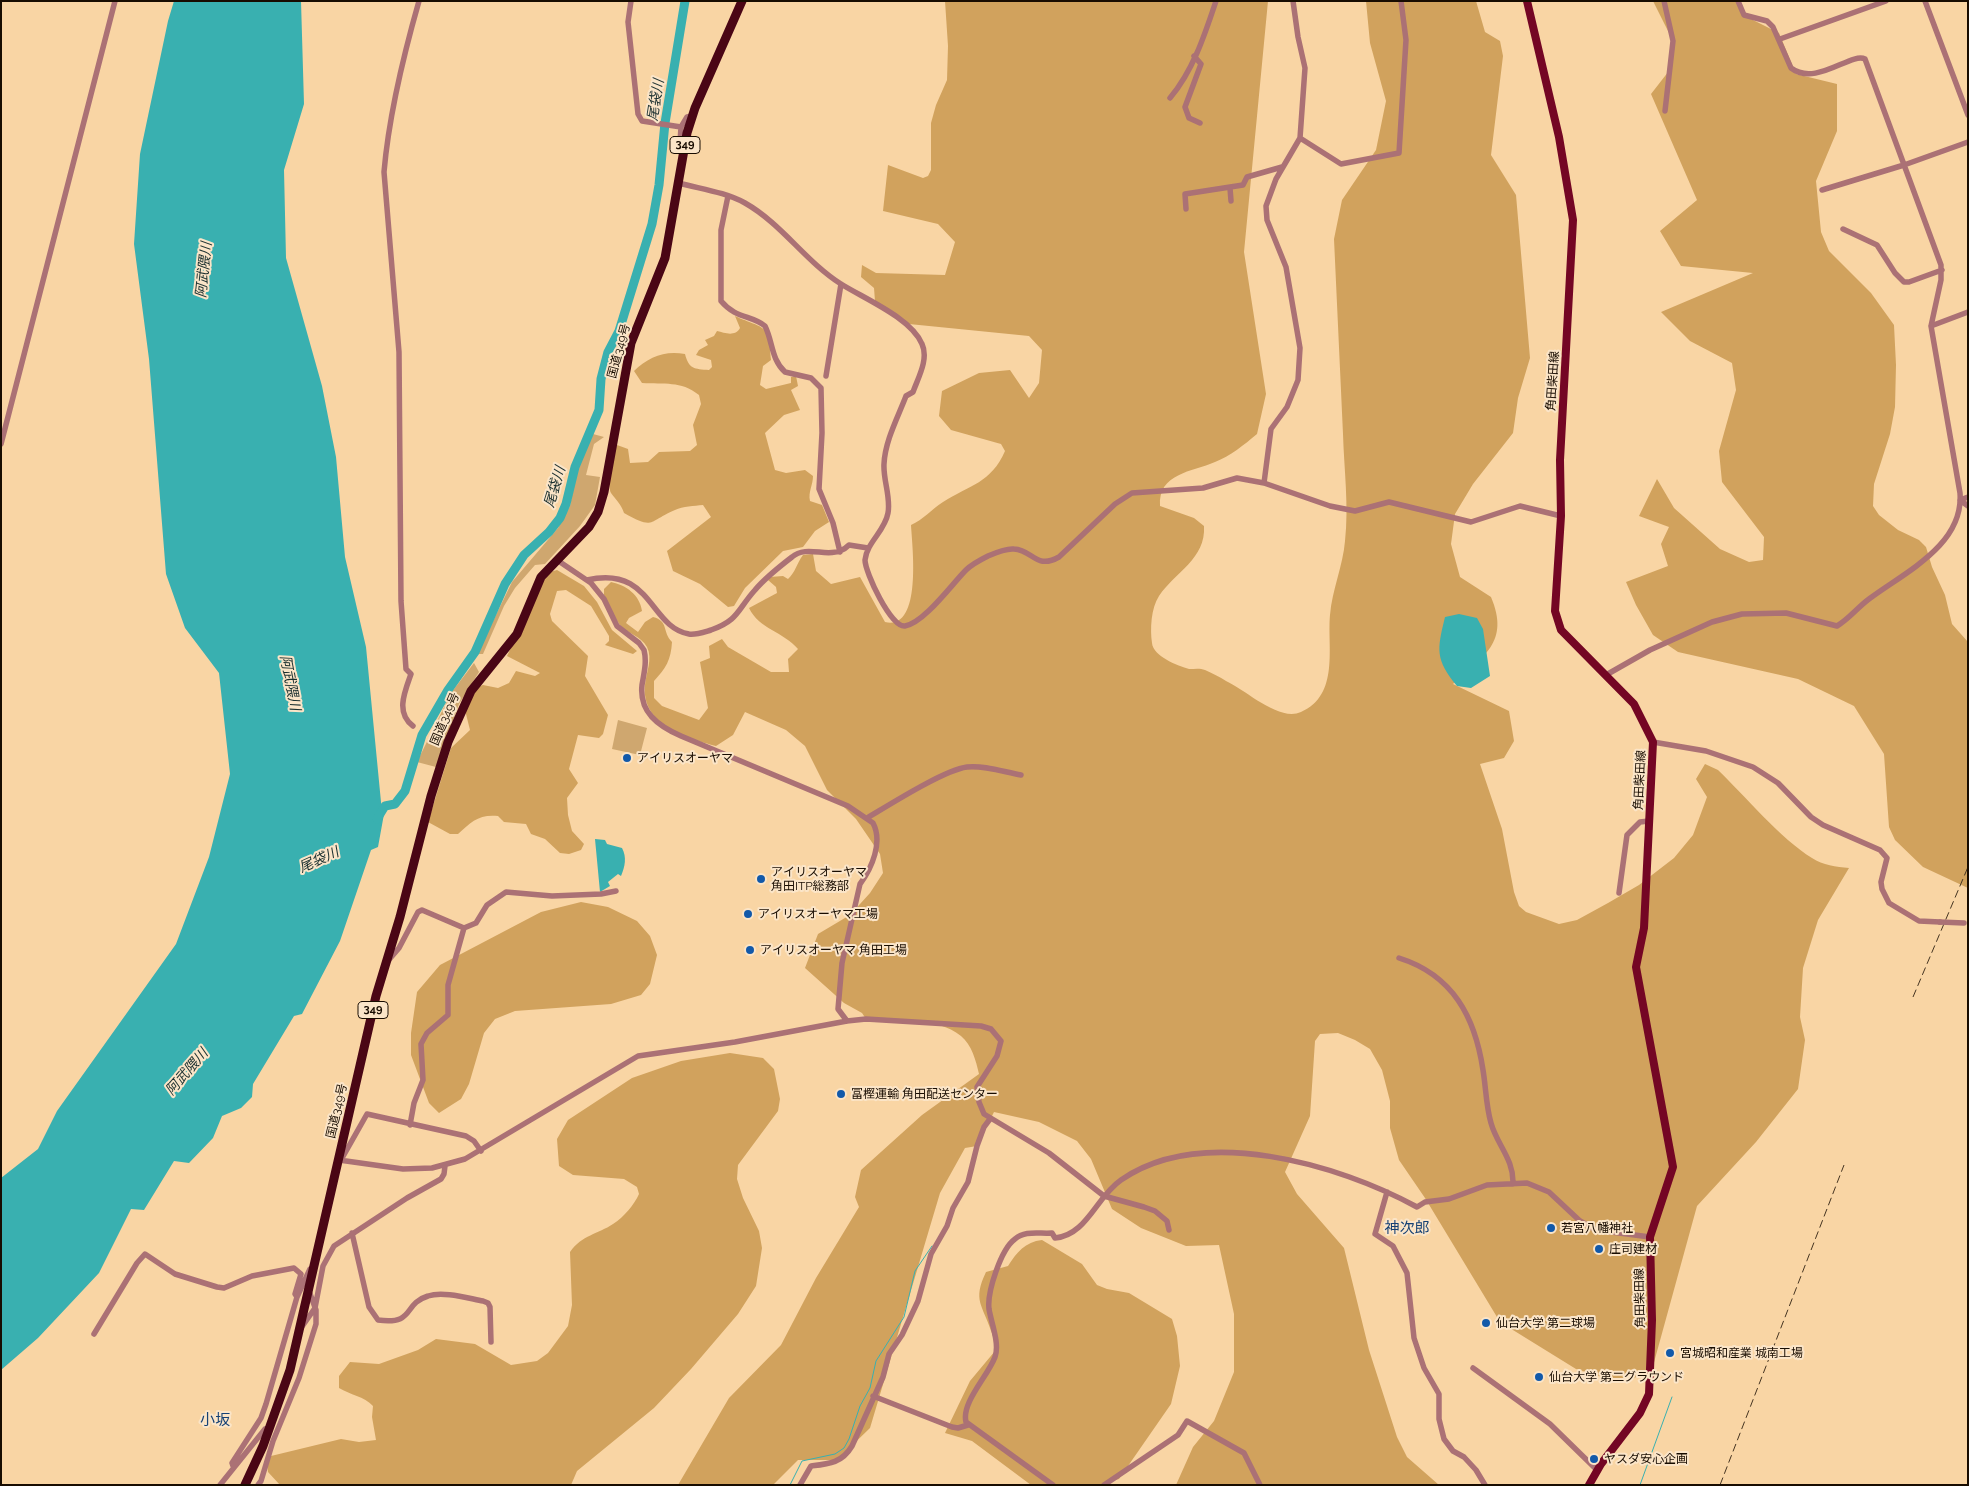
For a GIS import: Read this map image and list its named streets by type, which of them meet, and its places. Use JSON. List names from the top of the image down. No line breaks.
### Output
{"streets":{"highway":["349","国道349号"],"main road":["角田柴田線"]},"districts":["神次郎","小坂"],"water":["尾袋川","阿武隈川"],"places":["アイリスオーヤマ","アイリスオーヤマ 角田ITP総務部","アイリスオーヤマ工場","アイリスオーヤマ 角田工場","冨樫運輸 角田配送センター","若宮八幡神社","庄司建材","仙台大学 第二球場","宮城昭和産業 城南工場","仙台大学 第二グラウンド","ヤスダ安心企画"]}
